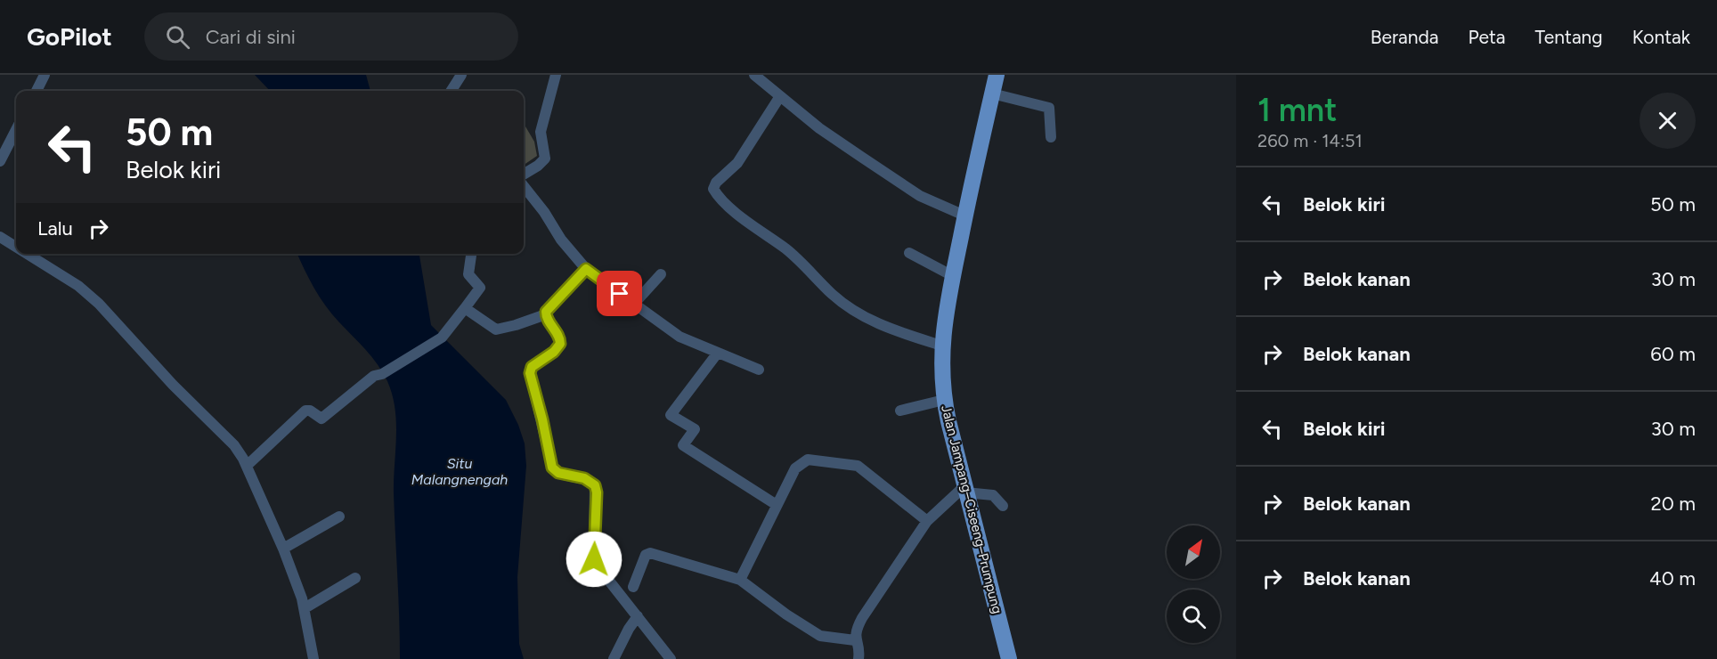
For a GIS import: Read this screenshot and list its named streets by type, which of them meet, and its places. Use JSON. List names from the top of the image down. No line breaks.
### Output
{"streets":{"main road":["Jalan Jampang–Ciseeng–Prumpung"]},"water":["Situ Malangnengah"],"north":"top right","page":{"header":"GoPilot","search":"Cari di sini","nav":["Beranda","Peta","Tentang","Kontak"],"heading":["1 mnt","260 m · 14:51"],"turn":["50 m","Belok kiri"],"list":[{"name":"Belok kiri","value":"50 m"},{"name":"Belok kanan","value":"30 m"},{"name":"Belok kanan","value":"60 m"},{"name":"Belok kiri","value":"30 m"},{"name":"Belok kanan","value":"20 m"},{"name":"Belok kanan","value":"40 m"}],"then":"Lalu"}}
